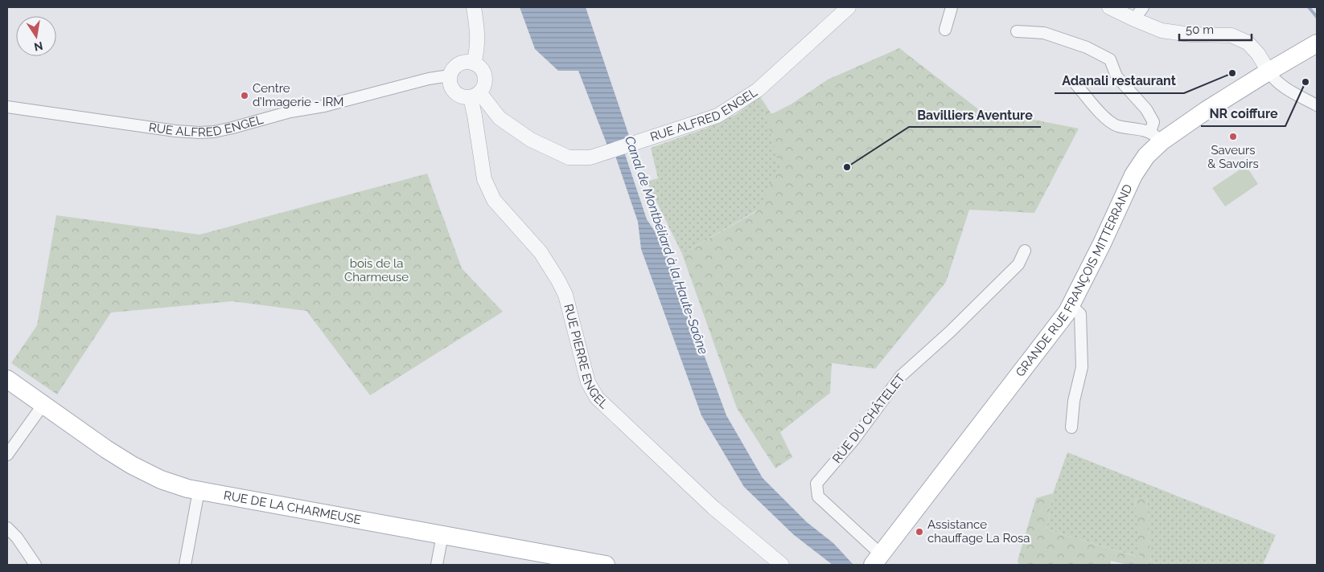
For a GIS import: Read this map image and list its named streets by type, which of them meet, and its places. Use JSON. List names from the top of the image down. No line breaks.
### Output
{"streets":{"main road":["GRANDE RUE FRANÇOIS MITTERRAND","RUE DE LA CHARMEUSE"],"street":["RUE ALFRED ENGEL","RUE PIERRE ENGEL","RUE DU CHÂTELET"]},"crossings":[["RUE ALFRED ENGEL","RUE PIERRE ENGEL"],["GRANDE RUE FRANÇOIS MITTERRAND","RUE DU CHÂTELET"]],"water":["Canal de Montbéliard à la Haute-Saône"],"parks":["bois de la Charmeuse"],"places":["Adanali restaurant","NR coiffure","Centre d’Imagerie - IRM","Saveurs & Savoirs","Bavilliers Aventure","Assistance chauffage La Rosa"],"scale_bar":"50 m","north":"bottom"}
